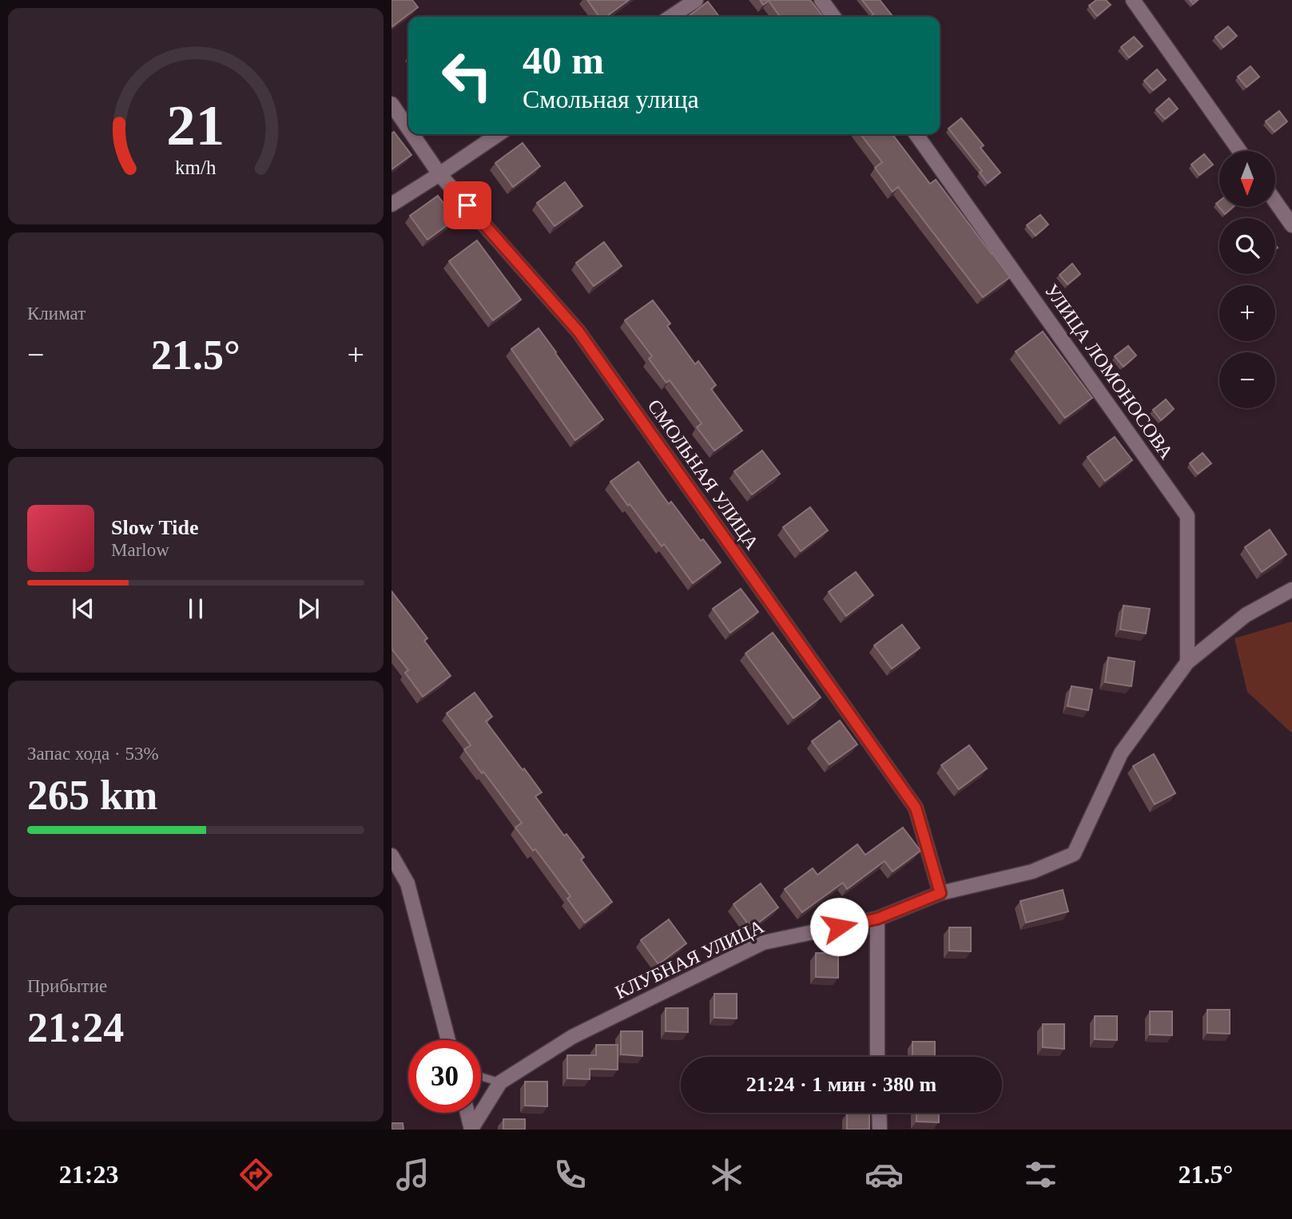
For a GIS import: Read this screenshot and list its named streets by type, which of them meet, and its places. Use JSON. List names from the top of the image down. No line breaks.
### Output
{"streets":{"street":["УЛИЦА ЛОМОНОСОВА","СМОЛЬНАЯ УЛИЦА","КЛУБНАЯ УЛИЦА"]},"crossings":[["УЛИЦА ЛОМОНОСОВА","КЛУБНАЯ УЛИЦА"],["СМОЛЬНАЯ УЛИЦА","КЛУБНАЯ УЛИЦА"]],"north":"bottom","page":{"turn":["40 m","Смольная улица"],"map_buttons":["+","−"],"tile":["Климат",["Запас хода · 53%","265 km"],["Прибытие","21:24"]],"heat":["−","21.5°","+"],"song":["Slow Tide","Marlow"],"limit":"30","trip":"21:24 · 1 мин · 380 m","tabs":["21:23","21.5°"],"gauge":["21","km/h"]}}
